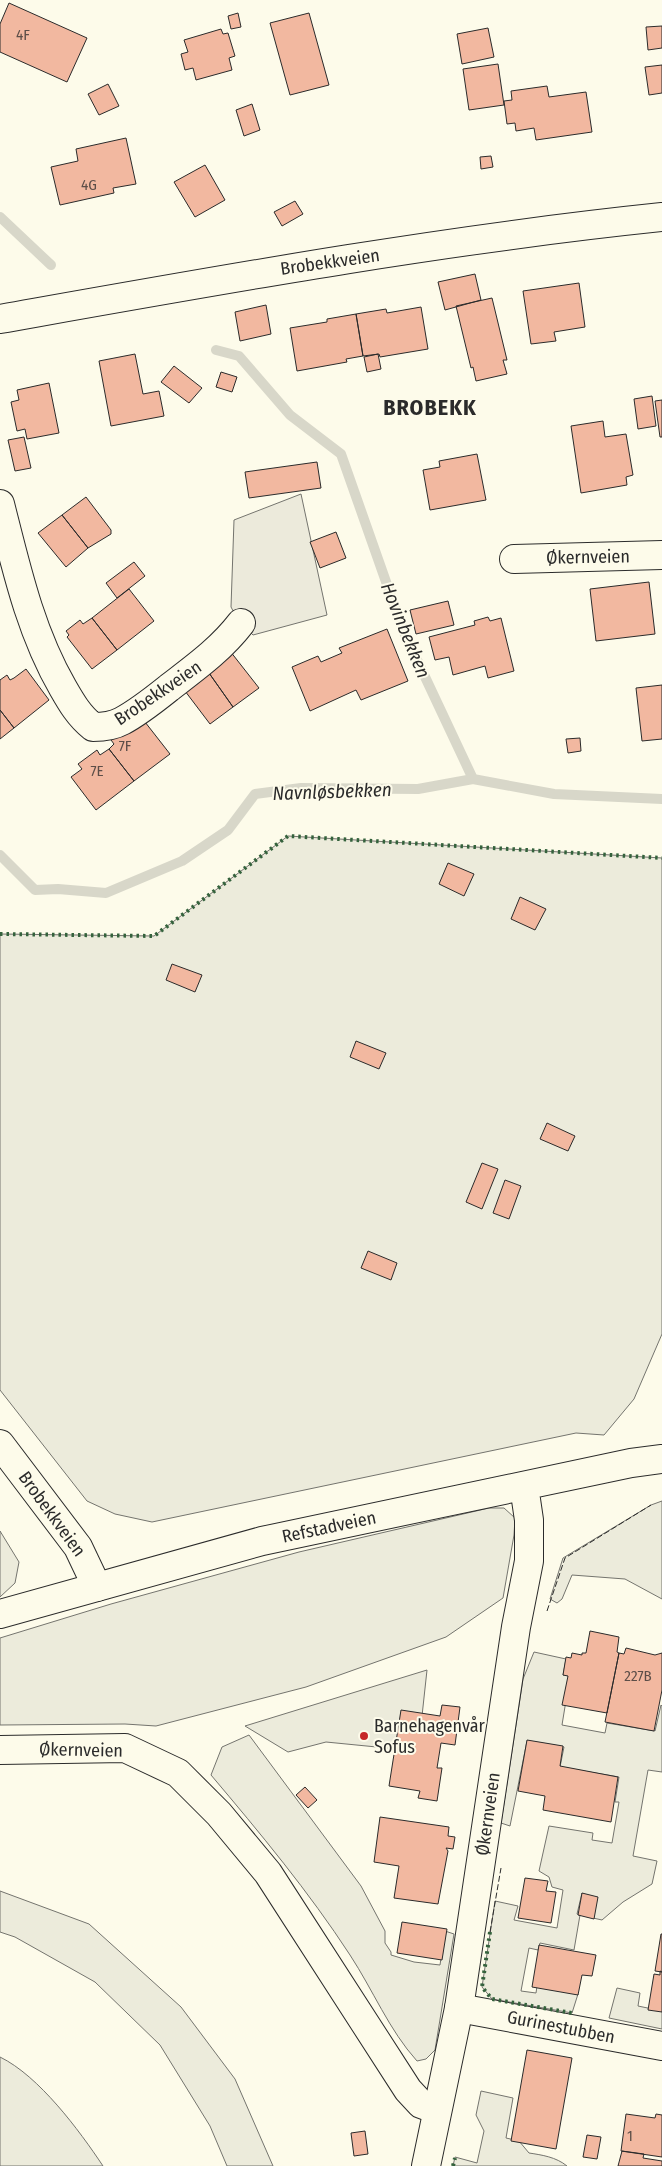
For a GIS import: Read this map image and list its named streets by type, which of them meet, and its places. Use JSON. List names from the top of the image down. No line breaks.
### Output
{"streets":{"street":["Brobekkveien","Økernveien","Refstadveien","Gurinestubben"]},"crossings":[["Brobekkveien","Refstadveien"],["Økernveien","Refstadveien"],["Økernveien","Gurinestubben"]],"districts":["BROBEKK"],"water":["Hovinbekken","Navnløsbekken"],"places":["Barnehagenvår Sofus"],"house_numbers":["4F","4G","7F","7E","227B","1"]}
